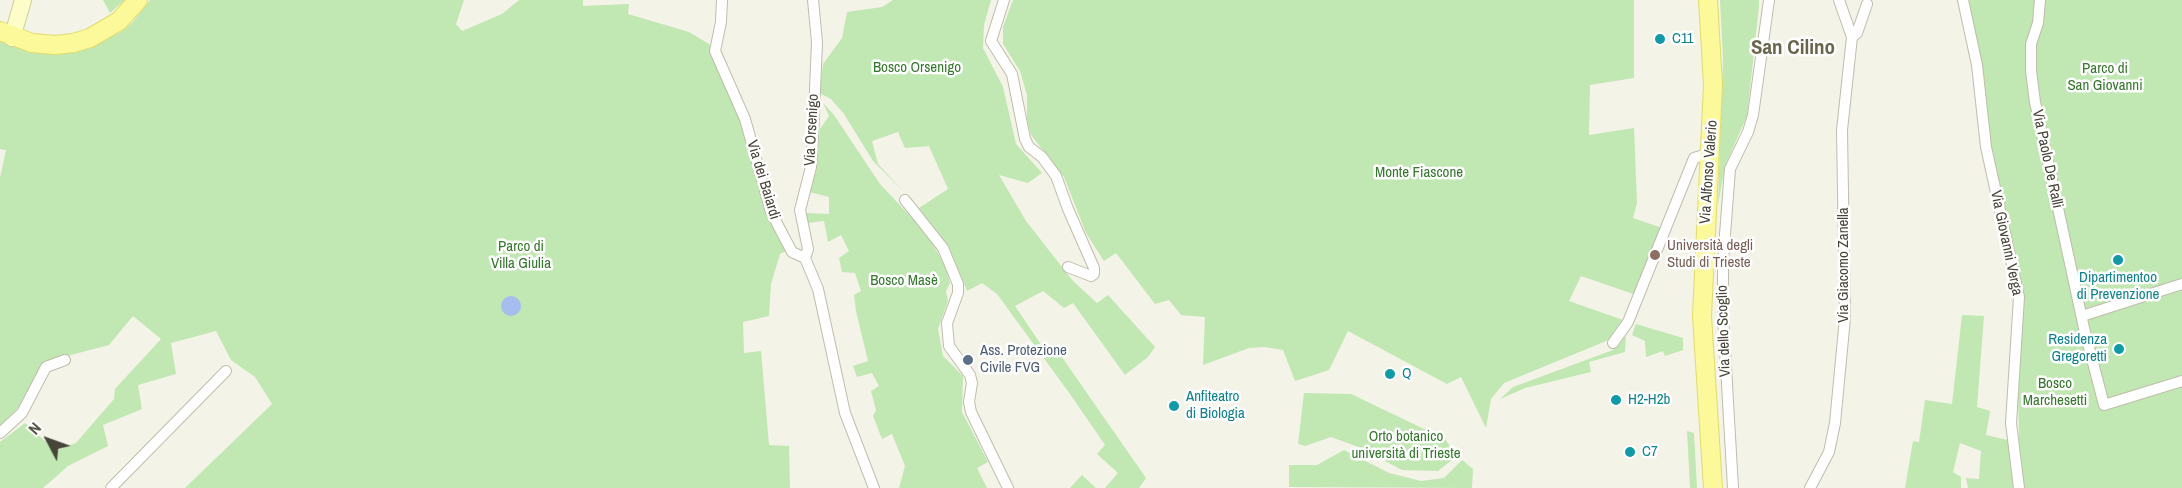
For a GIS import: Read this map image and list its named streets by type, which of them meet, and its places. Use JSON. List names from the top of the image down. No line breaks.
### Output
{"streets":{"main road":["Via Alfonso Valerio"],"street":["Via Orsenigo","Via Paolo De Ralli","Via dei Baiardi","Via Giovanni Verga","Via Giacomo Zanella","Via dello Scoglio"]},"crossings":[["Via Orsenigo","Via dei Baiardi"]],"districts":["San Cilino"],"parks":["Bosco Orsenigo","Parco di San Giovanni","Monte Fiascone","Parco di Villa Giulia","Bosco Masè","Bosco Marchesetti","Orto botanico università di Trieste"],"places":["C11","Università degli Studi di Trieste","Dipartimentoo di Prevenzione","Residenza Gregoretti","Ass. Protezione Civile FVG","Q","H2-H2b","Anfiteatro di Biologia","C7"],"north":"top left"}
